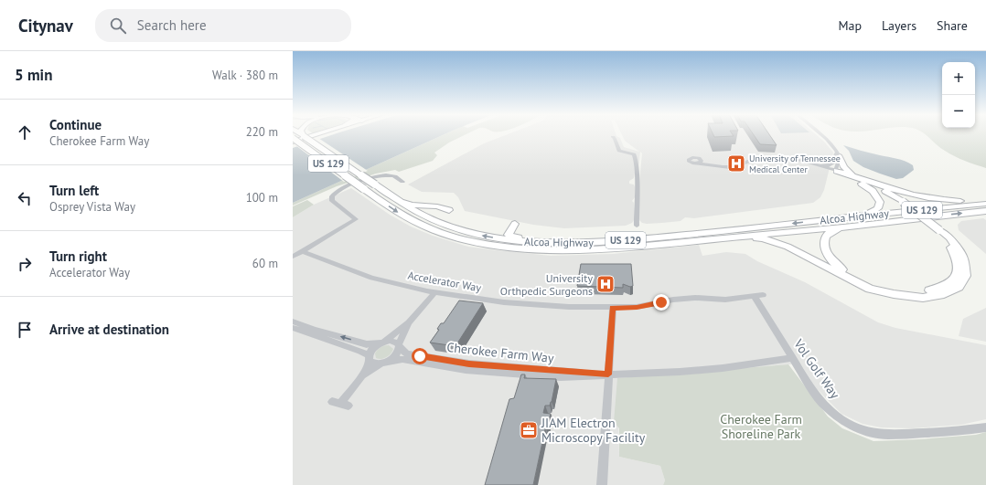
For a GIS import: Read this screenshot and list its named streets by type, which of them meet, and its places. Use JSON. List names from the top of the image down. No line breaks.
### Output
{"streets":{"highway":["US 129","Alcoa Highway"],"street":["Accelerator Way","Cherokee Farm Way","Vol Golf Way"]},"crossings":[["Accelerator Way","Vol Golf Way"],["Cherokee Farm Way","Vol Golf Way"]],"parks":["Cherokee Farm Shoreline Park"],"places":{"hospital":["University of Tennessee Medical Center","University Orthpedic Surgeons"],"office":["JIAM Electron Microscopy Facility"]},"page":{"header":"Citynav","search":"Search here","nav":["Map","Layers","Share"],"heading":["5 min","Walk · 380 m"],"map_buttons":["+","−"],"list":[["Continue","Cherokee Farm Way","220 m"],["Turn left","Osprey Vista Way","100 m"],["Turn right","Accelerator Way","60 m"],"Arrive at destination"]}}
